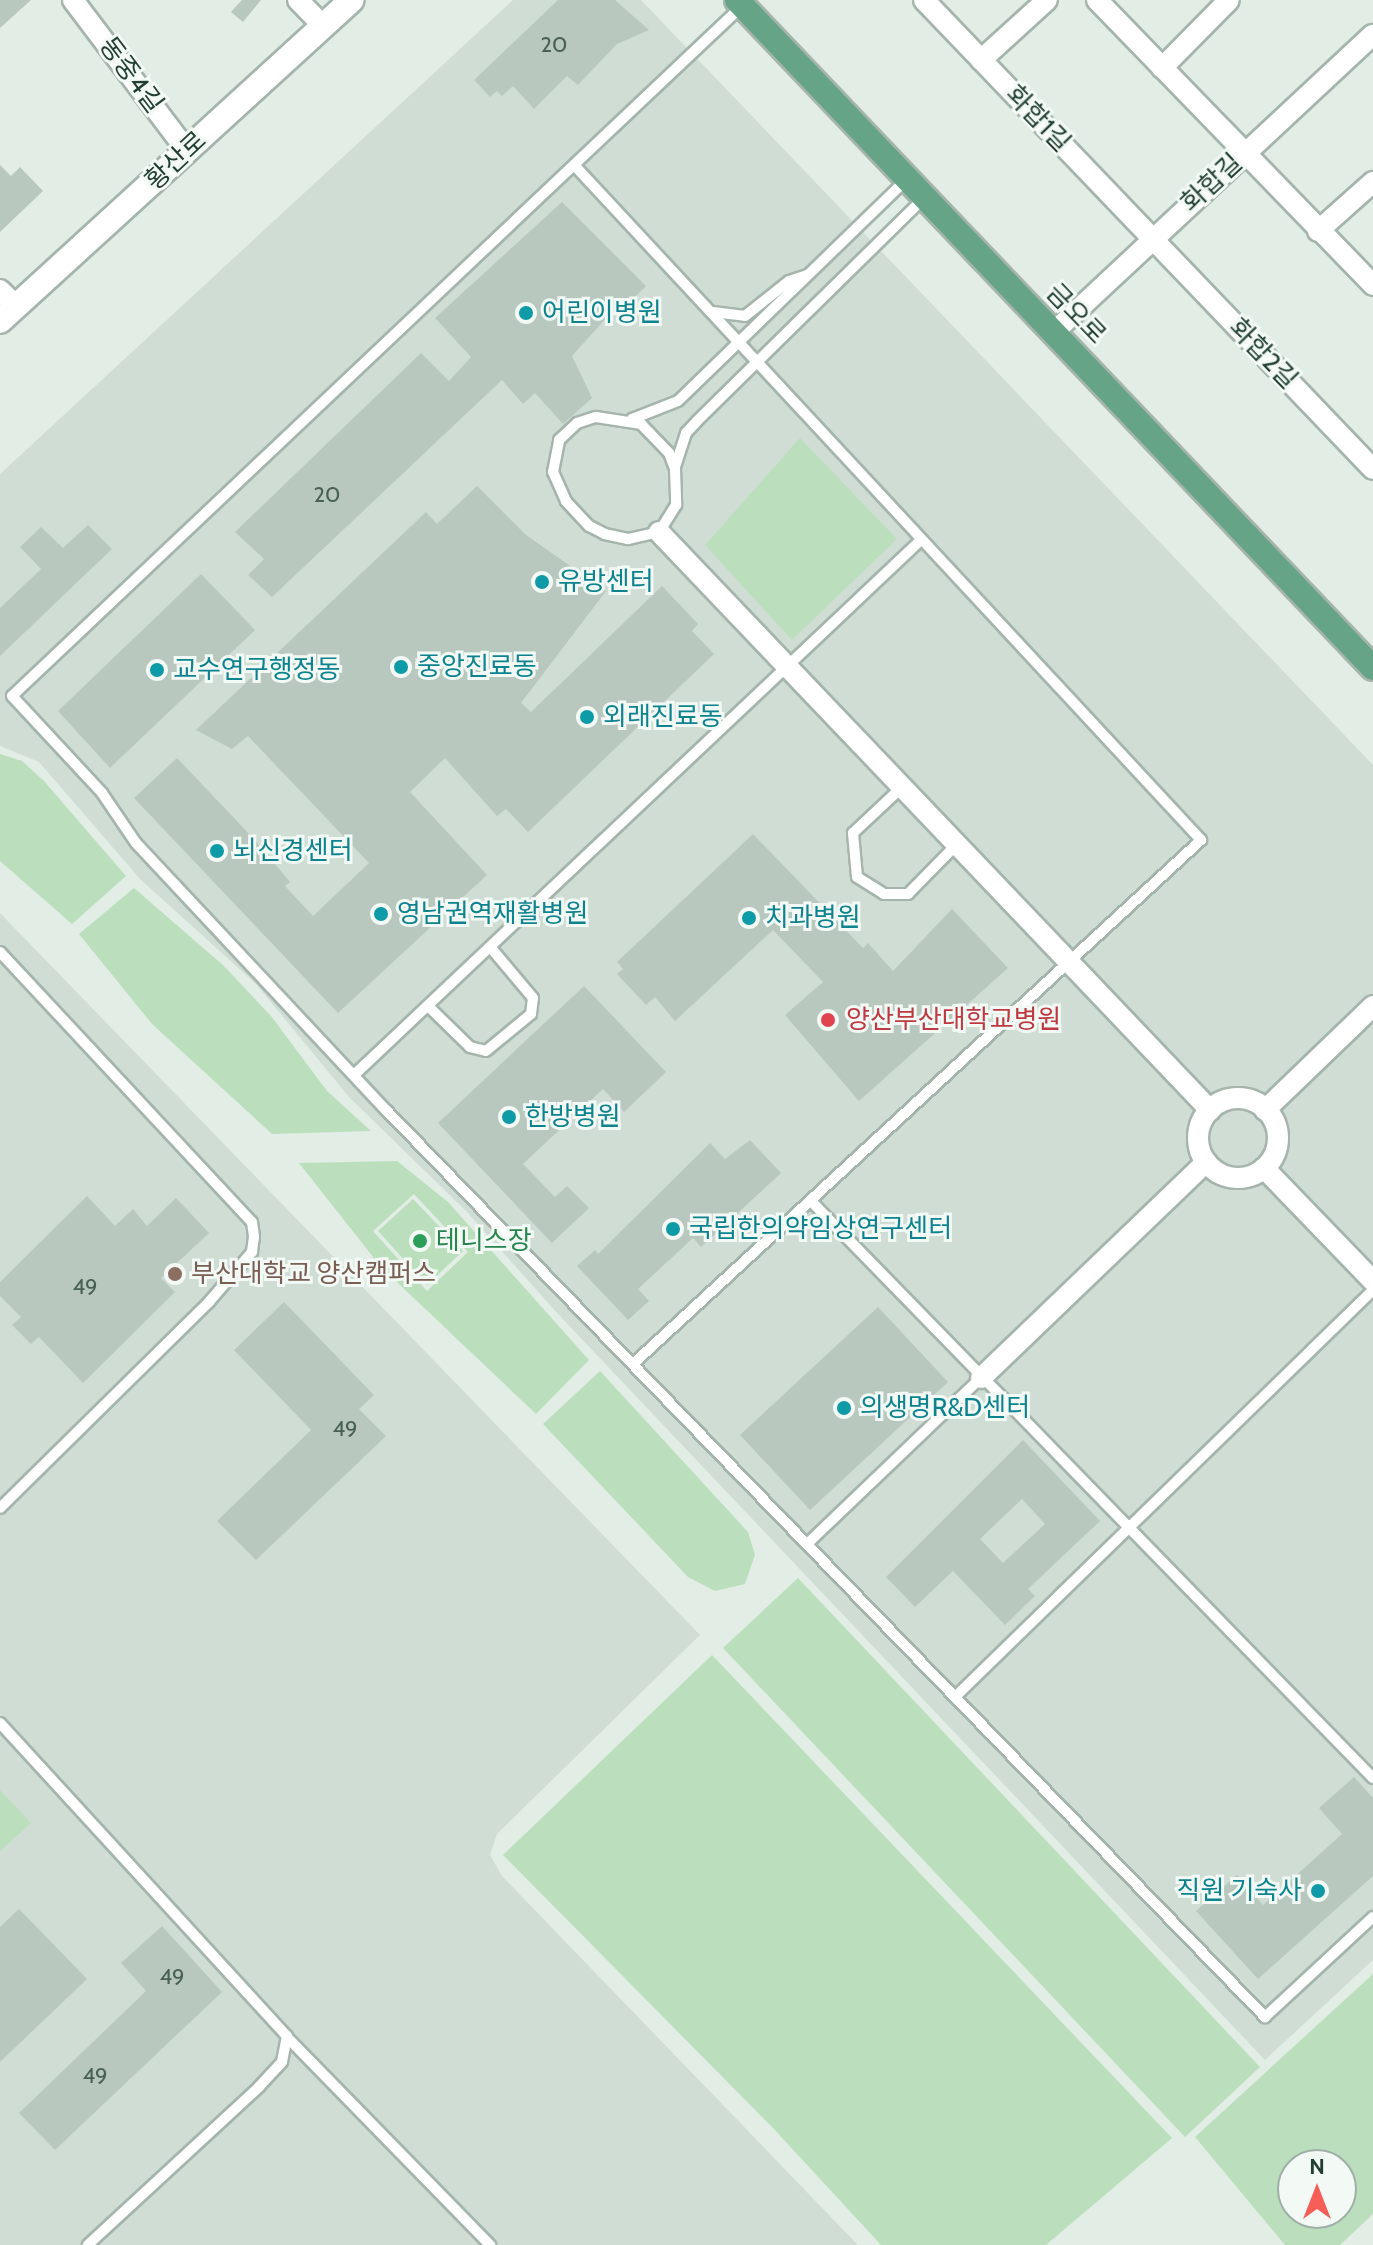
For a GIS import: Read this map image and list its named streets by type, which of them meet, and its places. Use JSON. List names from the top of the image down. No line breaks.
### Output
{"streets":{"main road":["황산로","금오로"],"street":["동중4길","화합1길","화합길","화합2길"]},"crossings":[["동중4길","황산로"],["화합1길","화합길"],["화합1길","화합2길"],["화합길","금오로"],["화합길","화합2길"]],"places":["어린이병원","유방센터","중앙진료동","교수연구행정동","외래진료동","뇌신경센터","영남권역재활병원","치과병원","양산부산대학교병원","한방병원","국립한의약임상연구센터","테니스장","부산대학교 양산캠퍼스","의생명R&D센터","직원 기숙사"],"house_numbers":["20","20","49","49","49","49"],"north":"top"}
